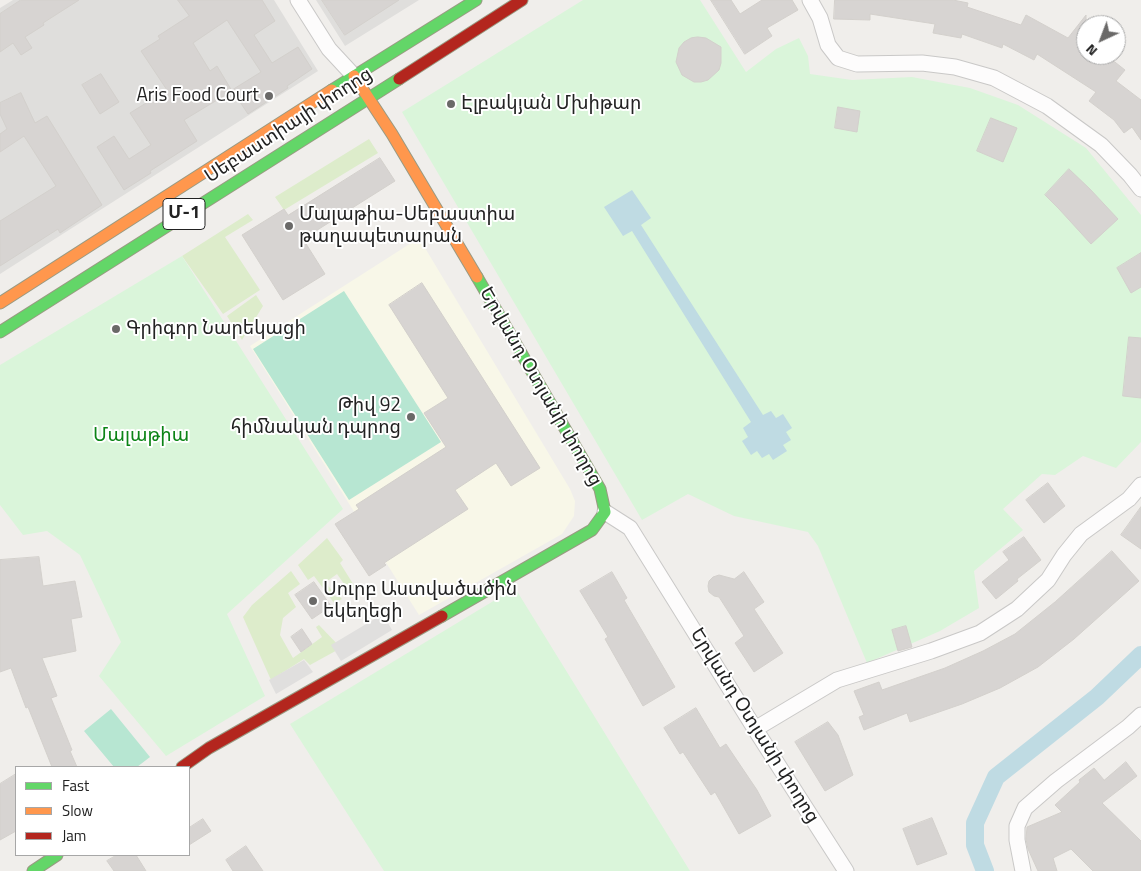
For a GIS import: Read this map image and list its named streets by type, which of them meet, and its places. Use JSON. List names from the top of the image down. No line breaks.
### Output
{"streets":{"main road":["Սեբաստիայի փողոց","Մ-1","Երվանդ Օտյանի փողոց"]},"crossings":[["Սեբաստիայի փողոց","Երվանդ Օտյանի փողոց"]],"parks":["Մալաթիա"],"places":["Aris Food Court","Էլբակյան Մխիթար","Մալաթիա-Սեբաստիա թաղապետարան","Գրիգոր Նարեկացի","Թիվ 92 հիմնական դպրոց","Սուրբ Աստվածածին եկեղեցի"],"legend":["Fast","Slow","Jam"],"north":"bottom left"}
